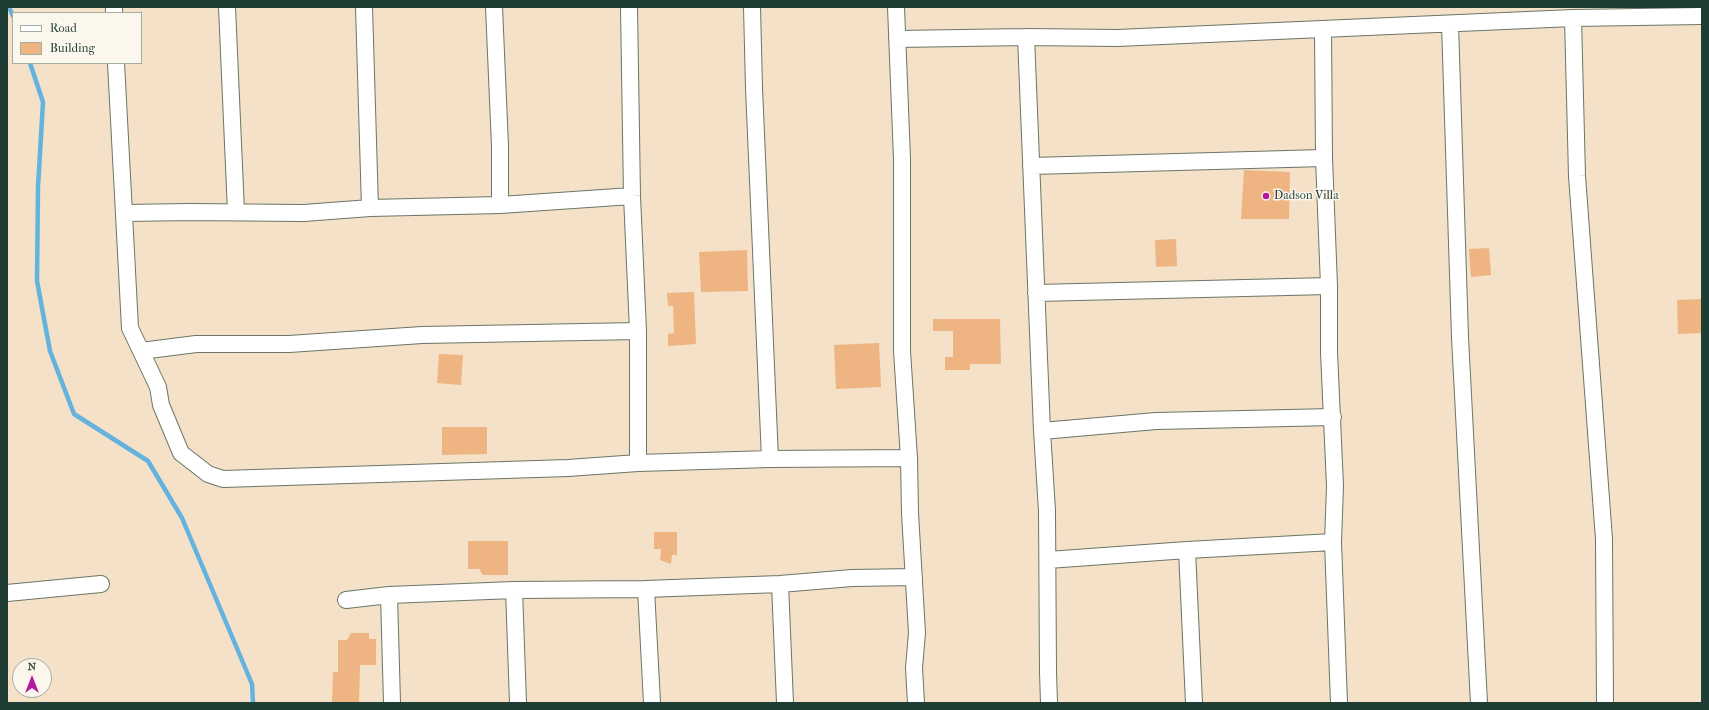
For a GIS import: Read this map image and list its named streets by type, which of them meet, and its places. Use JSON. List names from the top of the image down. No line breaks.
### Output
{"places":["Dadson Villa"],"legend":["Road","Building"],"north":"top"}
